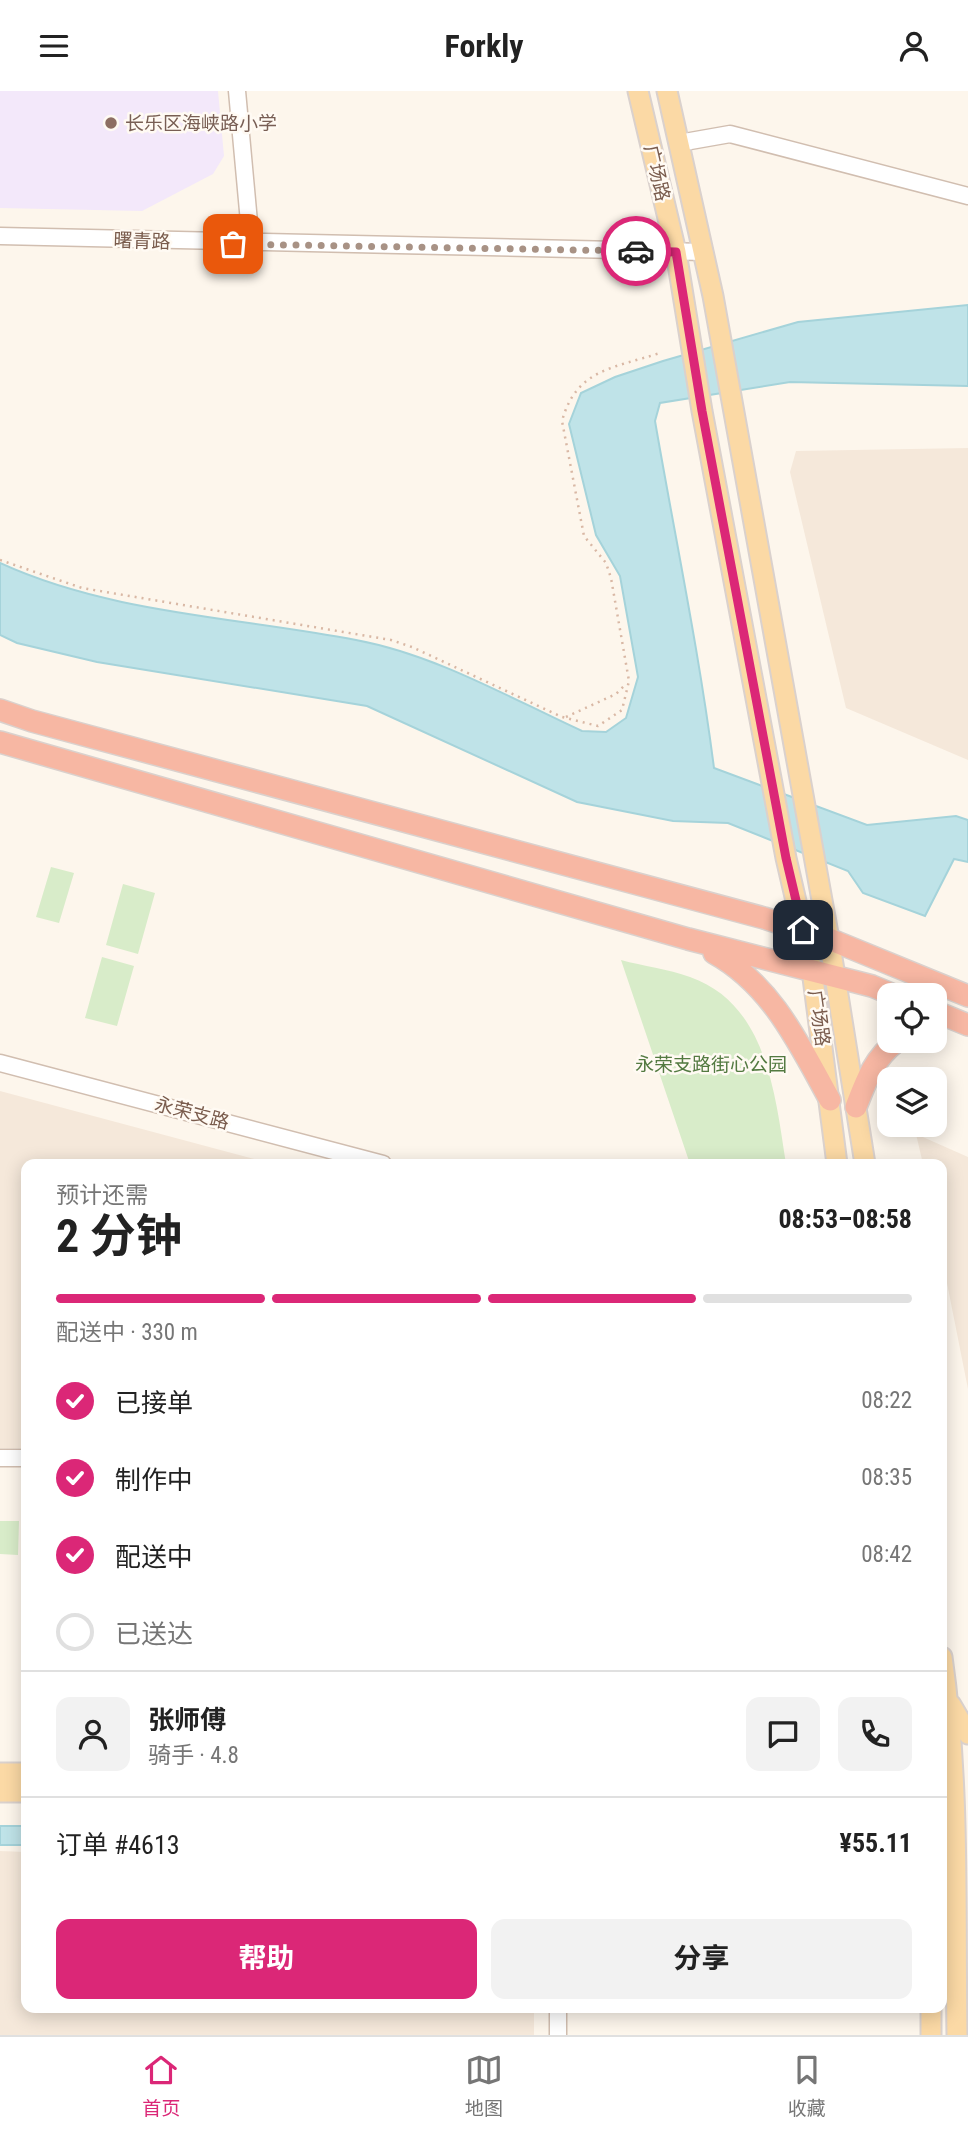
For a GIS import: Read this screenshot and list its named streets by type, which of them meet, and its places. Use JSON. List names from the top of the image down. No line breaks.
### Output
{"streets":{"main road":["广场路"],"street":["曙青路","永荣支路"]},"crossings":[["广场路","曙青路"]],"parks":["永荣支路街心公园"],"places":["长乐区海峡路小学"],"page":{"header":"Forkly","heading":["2 分钟","预计还需","08:53–08:58"],"panel":["张师傅","骑手 · 4.8","订单 #4613","¥55.11"],"bar":"配送中 · 330 m","list":[["已接单","08:22"],["制作中","08:35"],["配送中","08:42"],"已送达"],"buttons":["帮助","分享"],"tabs":["首页","地图","收藏"]}}
